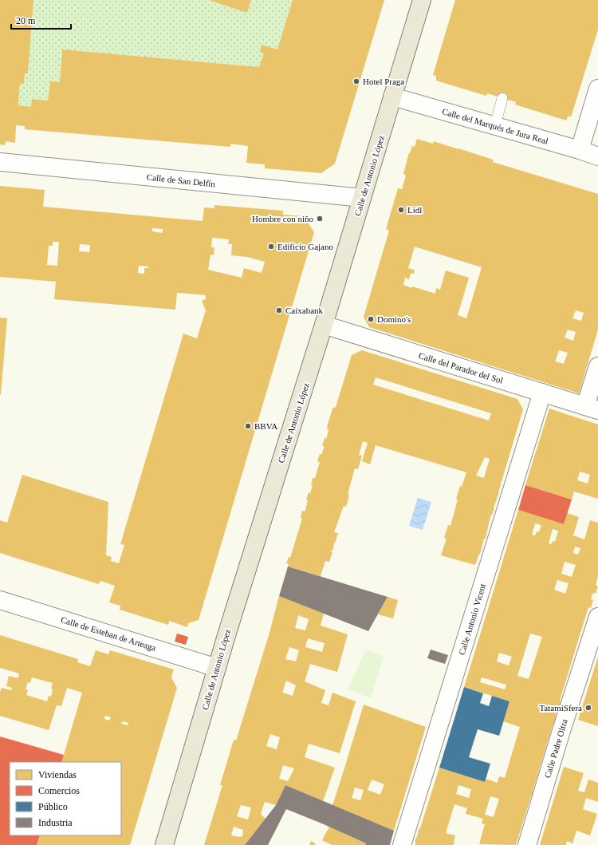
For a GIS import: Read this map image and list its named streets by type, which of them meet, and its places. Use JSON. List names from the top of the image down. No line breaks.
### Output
{"streets":{"main road":["Calle de Antonio López"],"street":["Calle del Marqués de Jura Real","Calle de San Delfín","Calle del Parador del Sol","Calle Antonio Vicent","Calle de Esteban de Arteaga","Calle Padre Oltra"]},"crossings":[["Calle del Marqués de Jura Real","Calle de Antonio López"],["Calle de Antonio López","Calle de San Delfín"],["Calle de Antonio López","Calle del Parador del Sol"],["Calle de Antonio López","Calle de Esteban de Arteaga"],["Calle del Parador del Sol","Calle Antonio Vicent"]],"places":["Hotel Praga","Lidl","Hombre con niño","Edificio Gajano","Caixabank","Domino's","BBVA","TatamiSfera"],"legend":["Viviendas","Comercios","Público","Industria"],"scale_bar":"20 m"}
